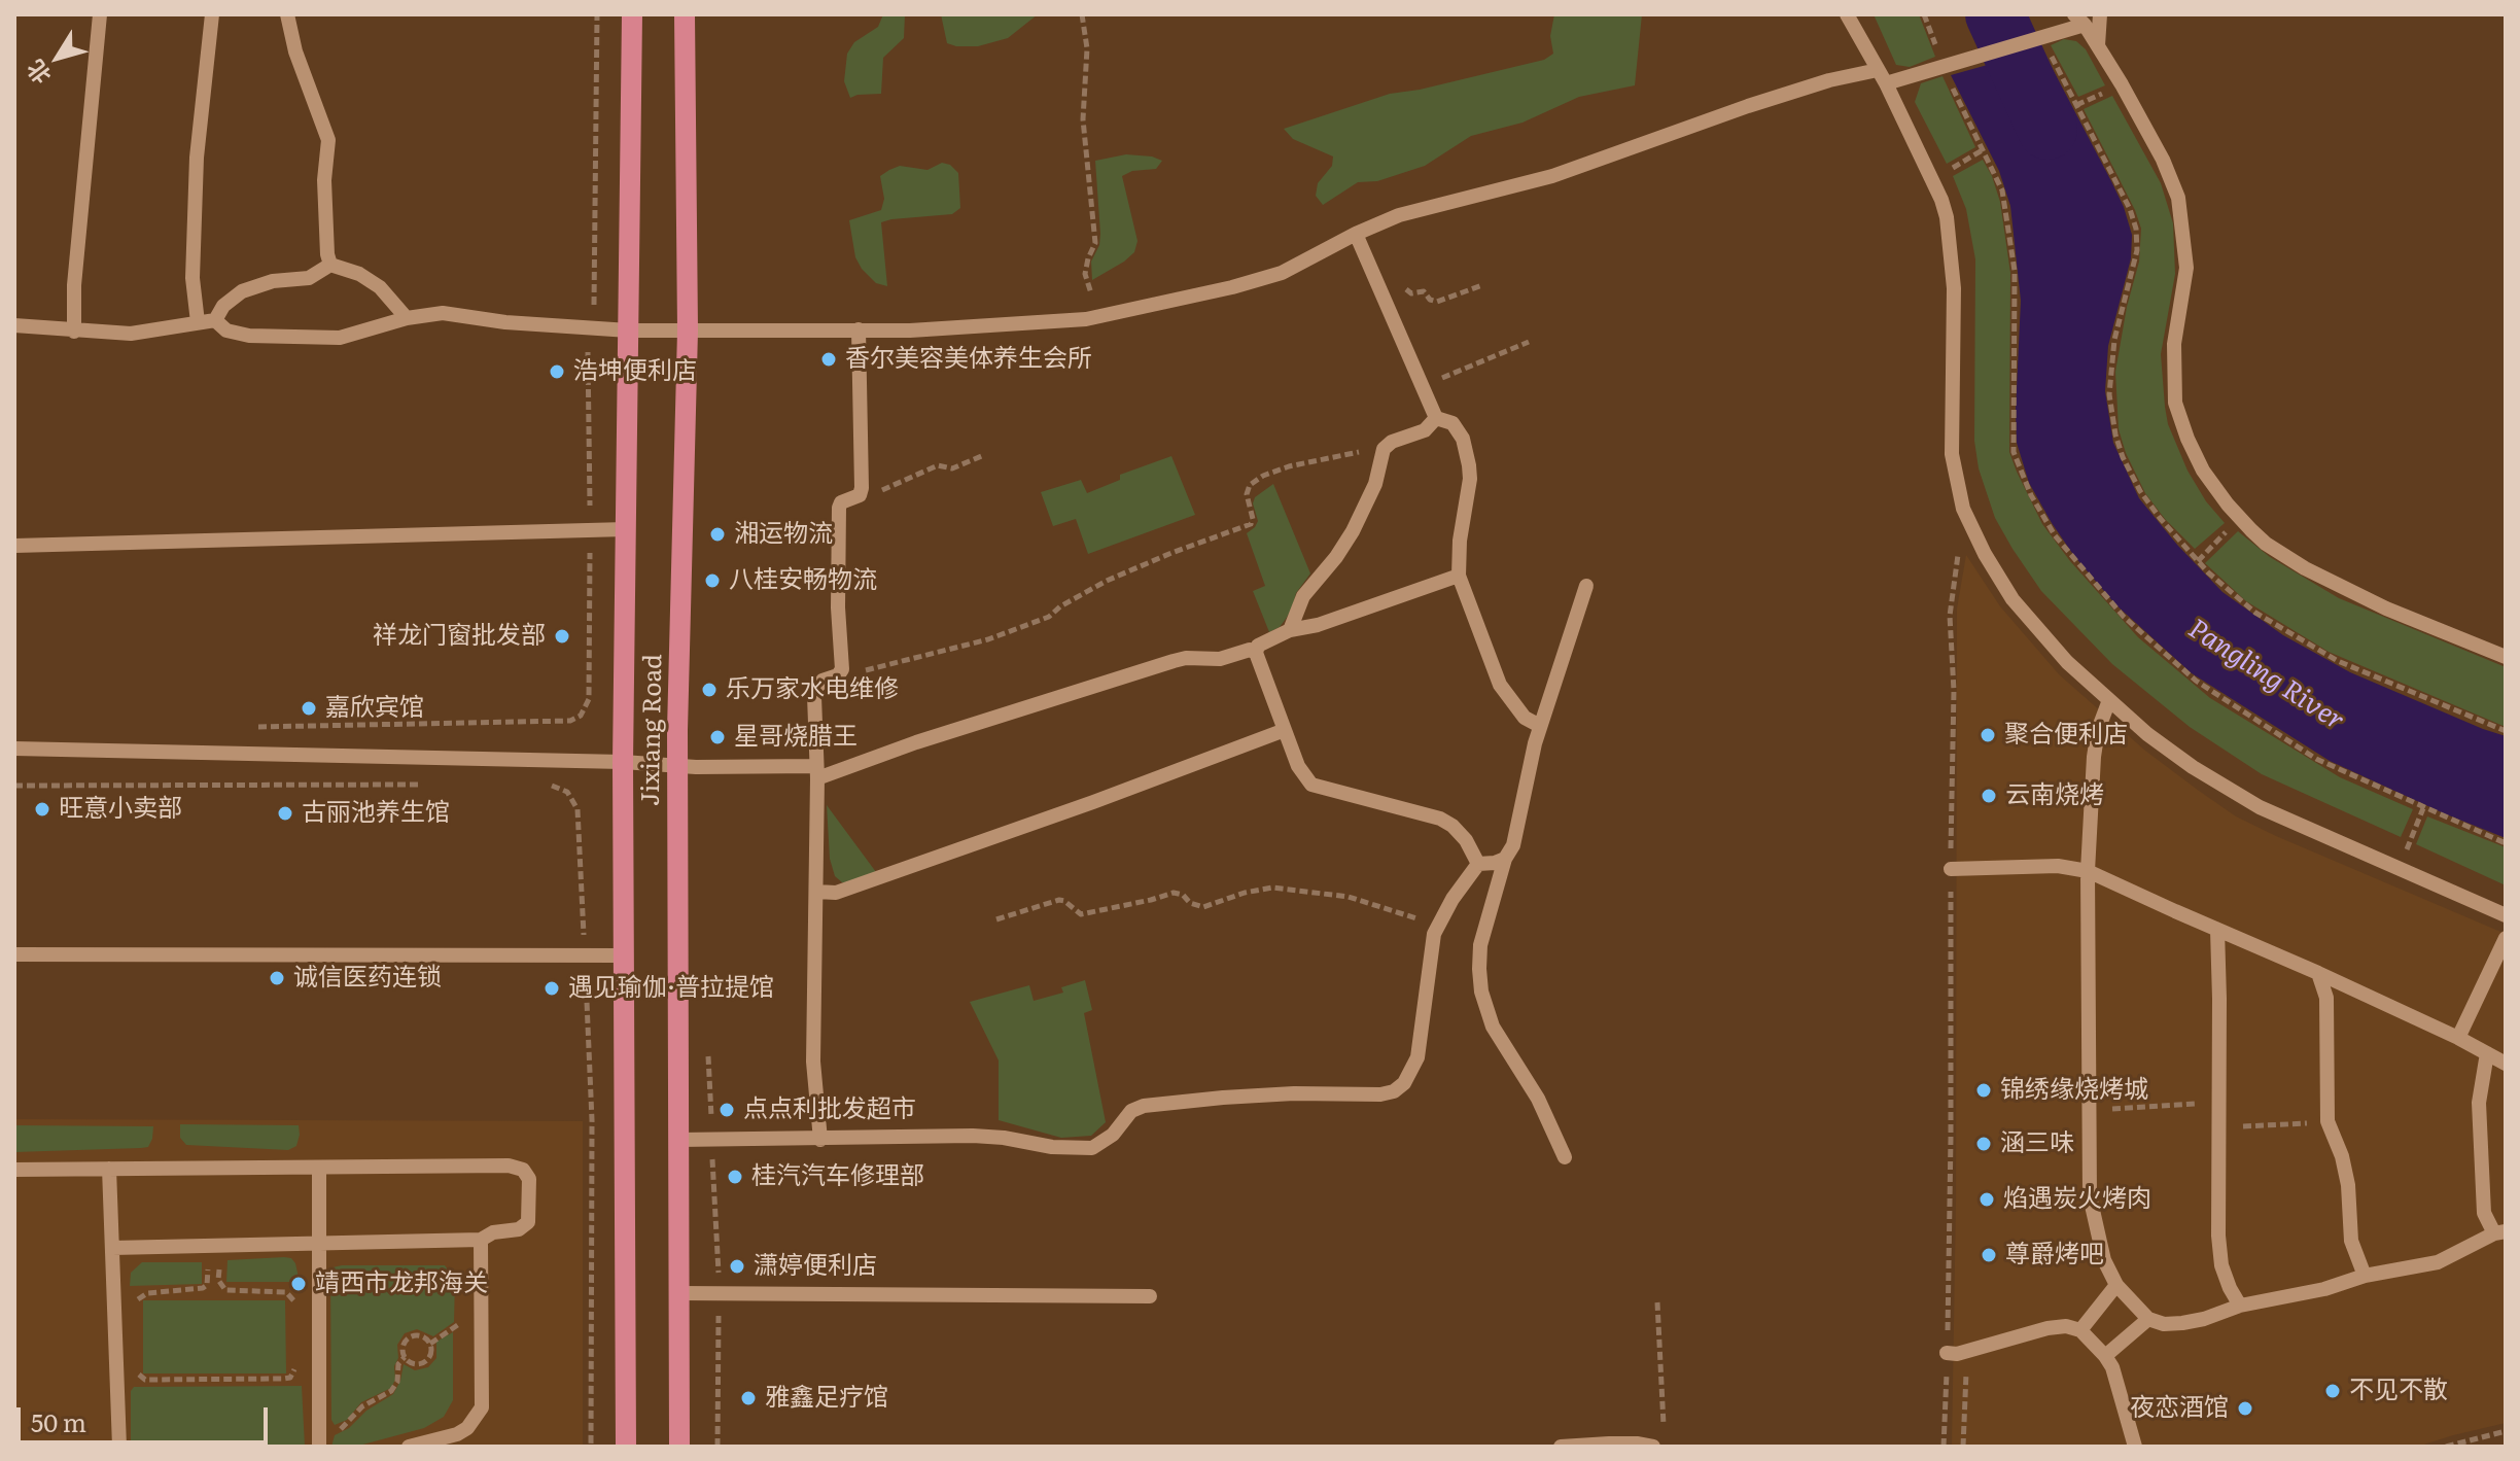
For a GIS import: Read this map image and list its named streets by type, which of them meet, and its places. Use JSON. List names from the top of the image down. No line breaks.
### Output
{"streets":{"main road":["Jixiang Road"]},"water":["Pangling River"],"places":["香尔美容美体养生会所","浩坤便利店","湘运物流","八桂安畅物流","祥龙门窗批发部","乐万家水电维修","嘉欣宾馆","聚合便利店","星哥烧腊王","云南烧烤","旺意小卖部","古丽池养生馆","诚信医药连锁","遇见瑜伽·普拉提馆","锦绣缘烧烤城","点点利批发超市","涵三味","桂汽汽车修理部","焰遇炭火烤肉","尊爵烤吧","潇婷便利店","靖西市龙邦海关","不见不散","雅鑫足疗馆","夜恋酒馆"],"scale_bar":"50 m","north":"bottom left"}
